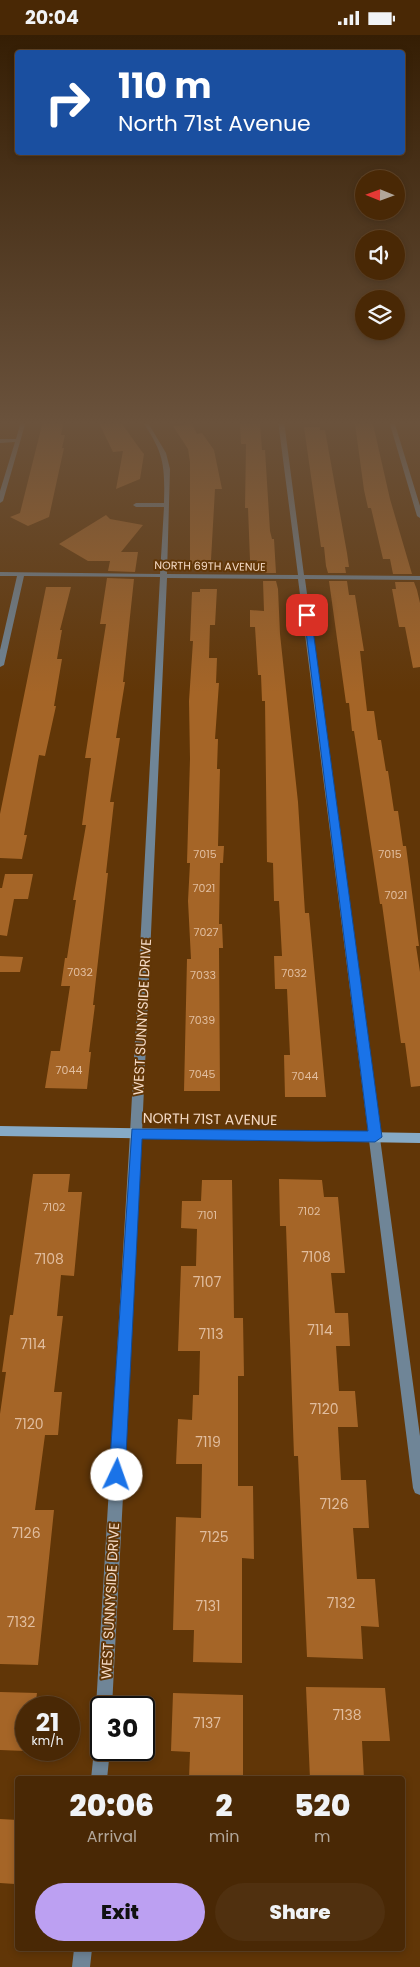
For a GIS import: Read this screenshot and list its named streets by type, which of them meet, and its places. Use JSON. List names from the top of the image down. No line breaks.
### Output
{"streets":{"street":["NORTH 69TH AVENUE","WEST SUNNYSIDE DRIVE","NORTH 71ST AVENUE"]},"crossings":[["NORTH 69TH AVENUE","WEST SUNNYSIDE DRIVE"],["WEST SUNNYSIDE DRIVE","NORTH 71ST AVENUE"]],"house_numbers":["7015","7015","7021","7021","7027","7032","7032","7033","7039","7044","7045","7044","7102","7102","7101","7108","7108","7107","7114","7113","7114","7120","7120","7119","7126","7126","7125","7132","7131","7132","7138","7137"],"north":"left","page":{"status":"20:04","turn":["110 m","North 71st Avenue"],"speed":"21 km/h","limit":"30","eta":["20:06","Arrival","2","min","520","m"],"buttons":["Exit","Share"]}}
